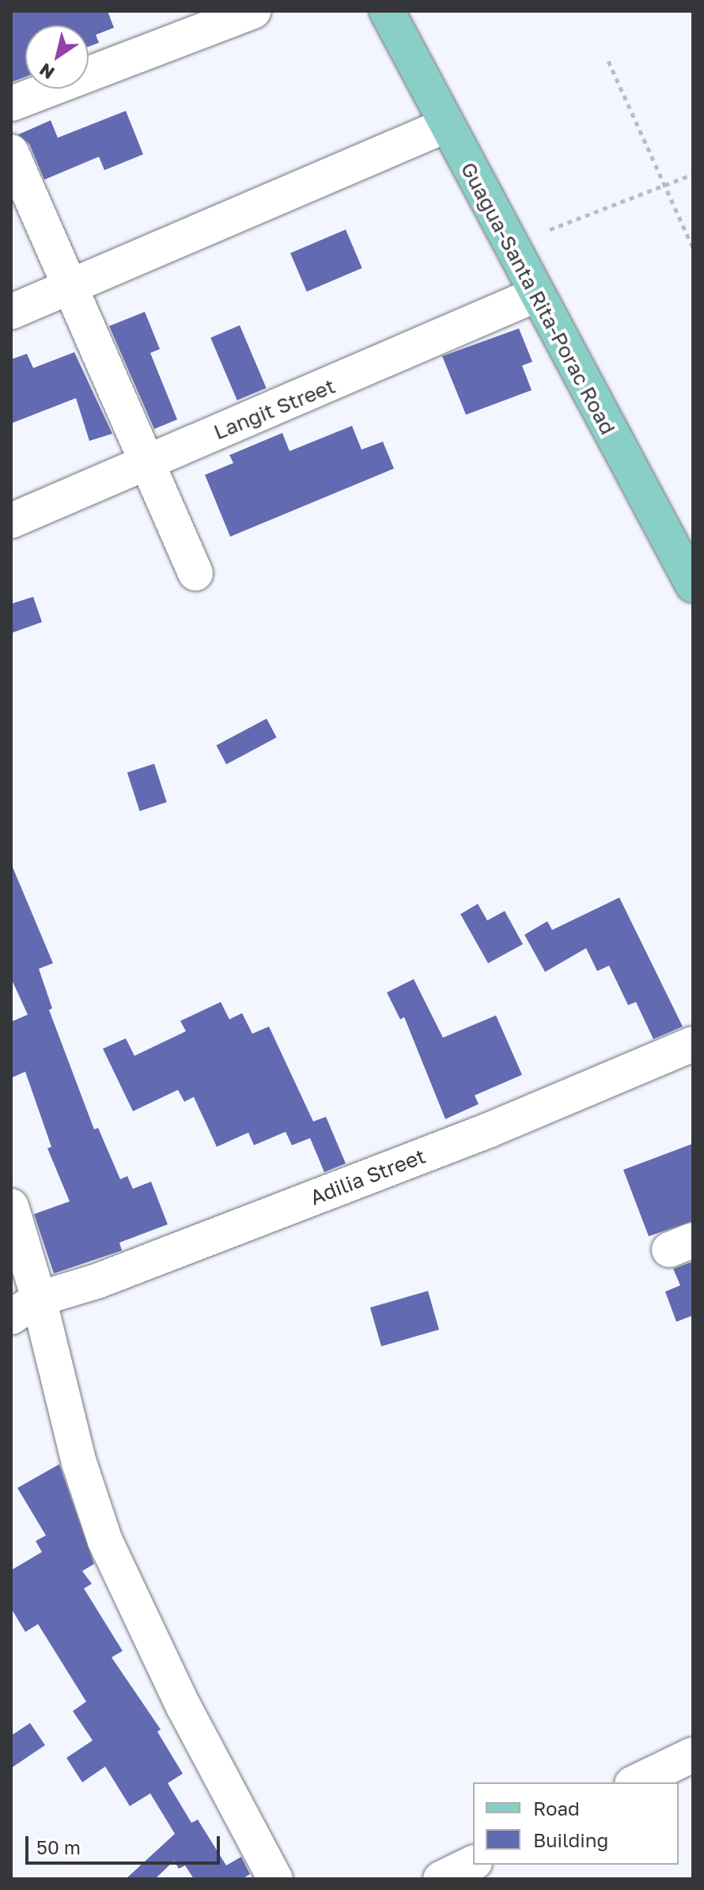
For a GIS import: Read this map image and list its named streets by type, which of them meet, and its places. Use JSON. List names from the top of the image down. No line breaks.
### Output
{"streets":{"main road":["Guagua-Santa Rita-Porac Road"],"street":["Langit Street","Adilia Street"]},"crossings":[["Guagua-Santa Rita-Porac Road","Langit Street"]],"legend":["Road","Building"],"scale_bar":"50 m","north":"bottom left"}
